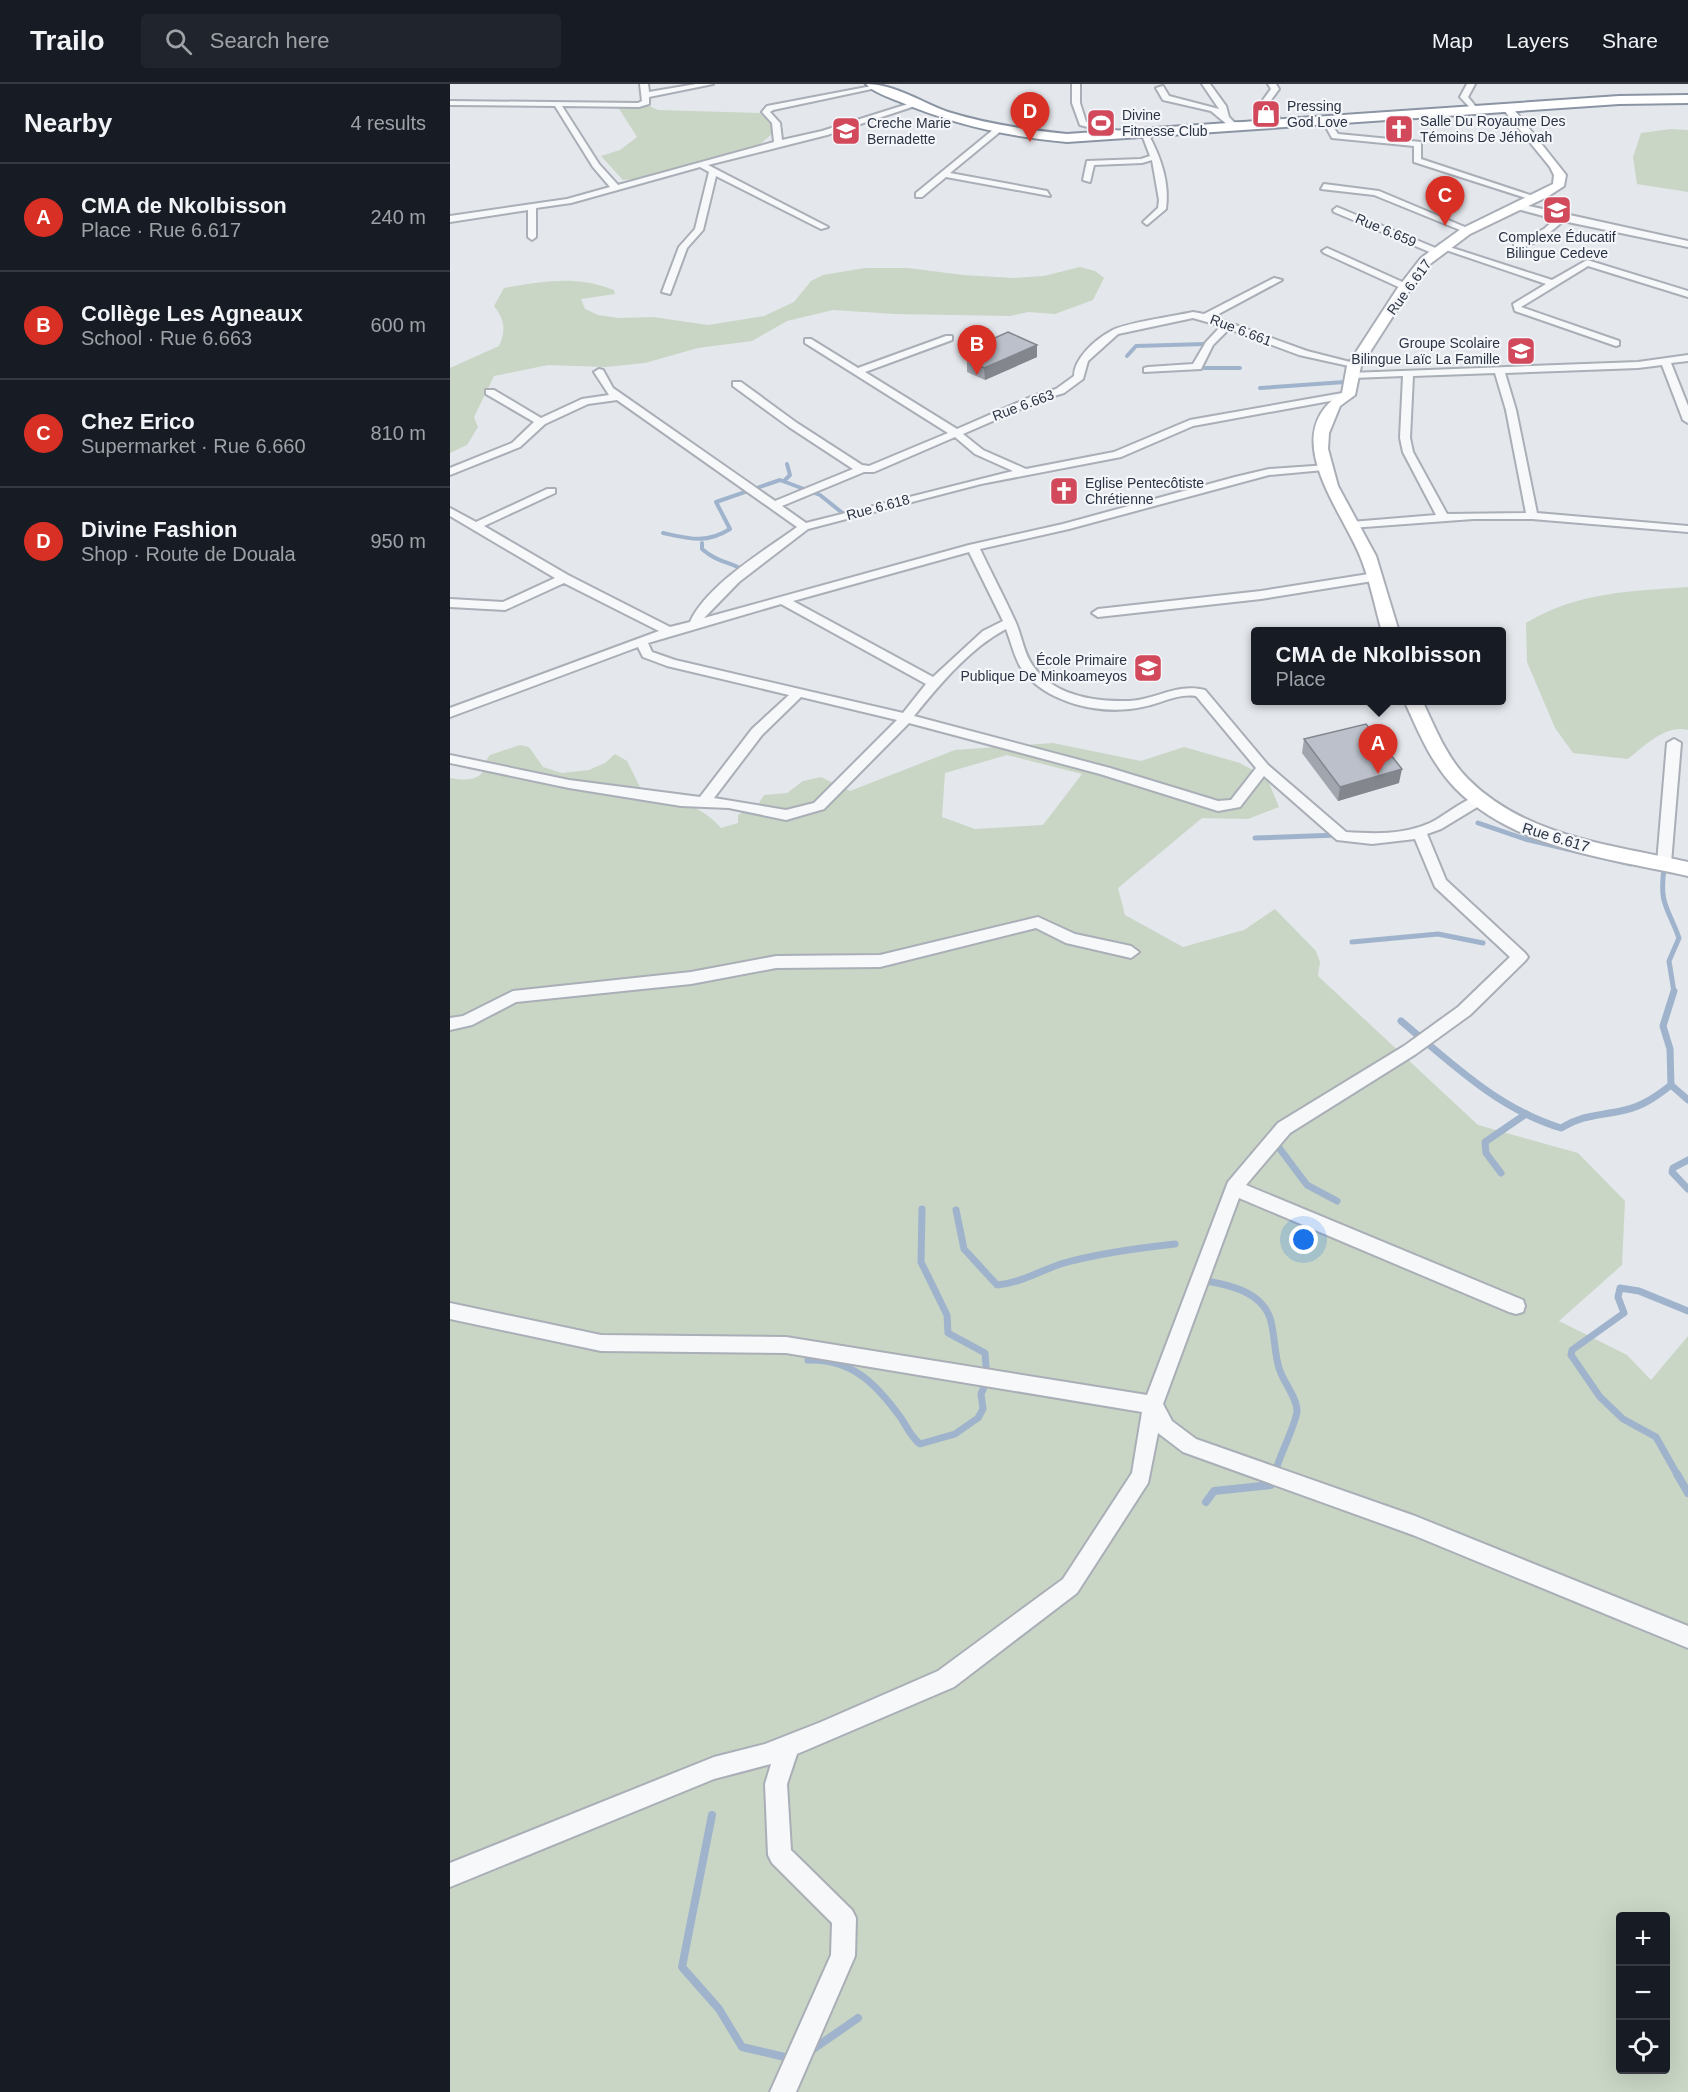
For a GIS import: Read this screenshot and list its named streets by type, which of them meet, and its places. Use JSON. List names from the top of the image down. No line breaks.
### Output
{"streets":{"street":["Rue 6.659","Rue 6.617","Rue 6.661","Rue 6.663","Rue 6.618"]},"crossings":[["Rue 6.659","Rue 6.617"],["Rue 6.617","Rue 6.661"],["Rue 6.617","Rue 6.618"],["Rue 6.661","Rue 6.663"]],"places":{"shop":["Pressing God Love"],"sports":["Divine Fitnesse Club"],"church":["Salle Du Royaume Des Témoins De Jéhovah","Eglise Pentecôtiste Chrétienne"],"school or university":["Creche Marie Bernadette","Complexe Éducatif Bilingue Cedeve","Groupe Scolaire Bilingue Laïc La Famille","École Primaire Publique De Minkoameyos"]},"page":{"header":"Trailo","search":"Search here","nav":["Map","Layers","Share"],"heading":["Nearby","4 results"],"pins":["D","C","B","A"],"list":[{"mark":"A","name":"CMA de Nkolbisson","note":"Place · Rue 6.617","value":"240 m"},{"mark":"B","name":"Collège Les Agneaux","note":"School · Rue 6.663","value":"600 m"},{"mark":"C","name":"Chez Erico","note":"Supermarket · Rue 6.660","value":"810 m"},{"mark":"D","name":"Divine Fashion","note":"Shop · Route de Douala","value":"950 m"}],"popup":["CMA de Nkolbisson","Place"],"map_buttons":["+","−"]}}
